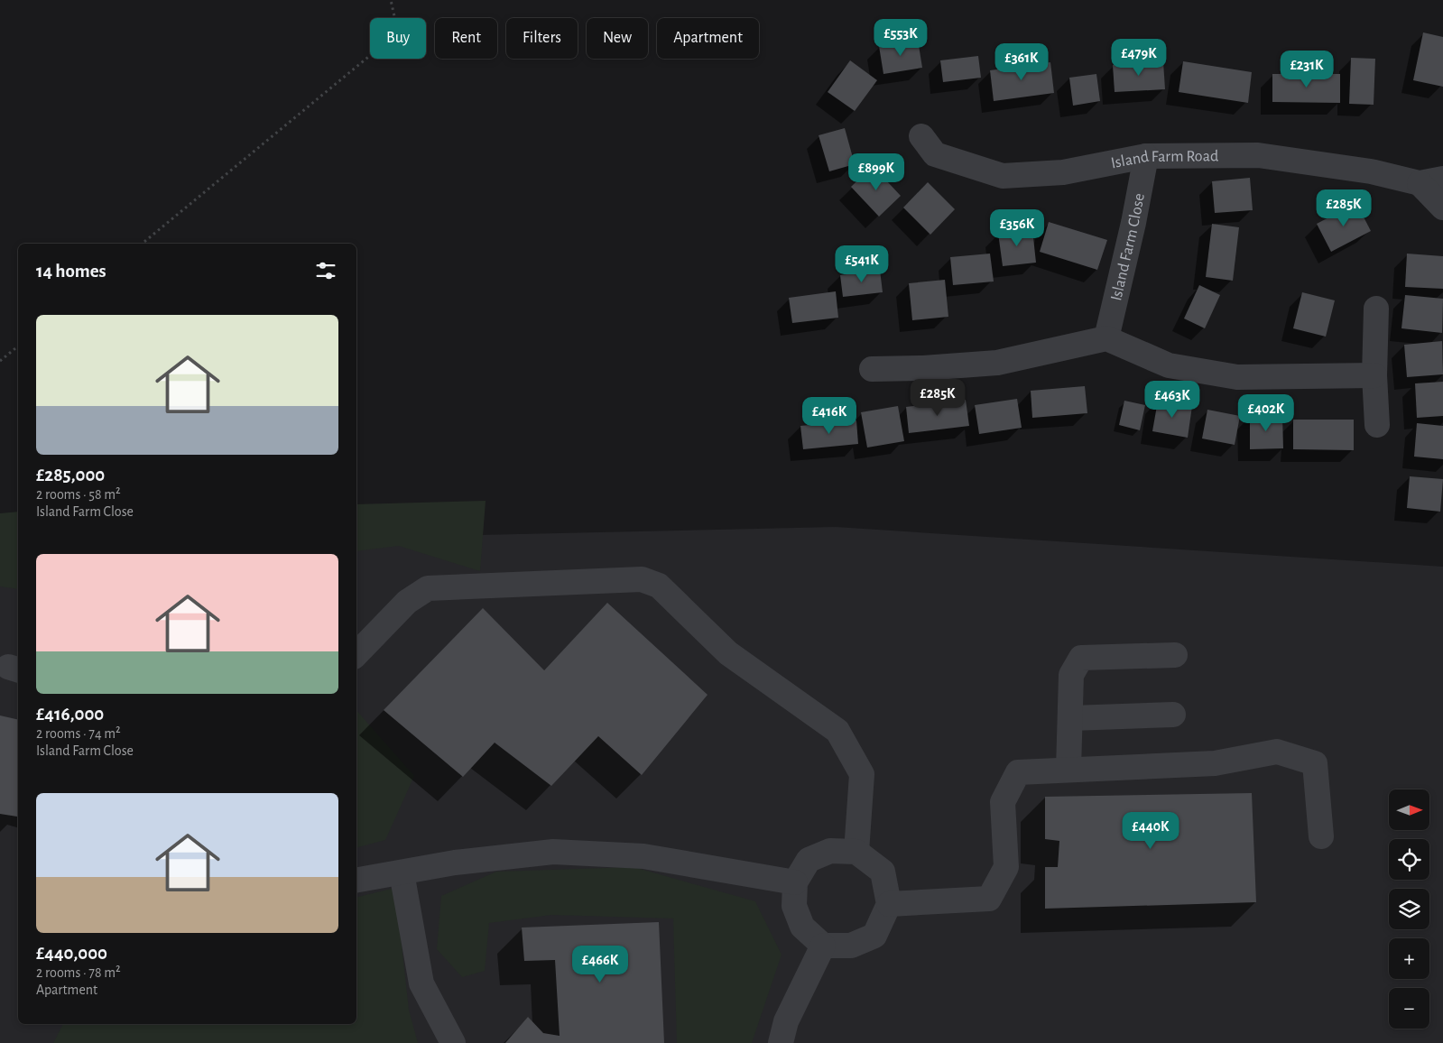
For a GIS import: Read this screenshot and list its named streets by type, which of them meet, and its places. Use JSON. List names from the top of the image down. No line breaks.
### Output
{"streets":{"street":["Island Farm Road","Island Farm Close"]},"crossings":[["Island Farm Road","Island Farm Close"]],"north":"right","page":{"chip":["Buy","Rent","Filters","New","Apartment"],"price":["£553K","£479K","£361K","£231K","£899K","£285K","£356K","£541K","£285K","£463K","£402K","£416K","£440K","£466K"],"heading":"14 homes","list":[{"name":"£285,000","note":"2 rooms · 58 m² · Island Farm Close"},{"name":"£416,000","note":"2 rooms · 74 m² · Island Farm Close"},{"name":"£440,000","note":"2 rooms · 78 m² · Apartment"}],"map_buttons":["+","−"]}}
